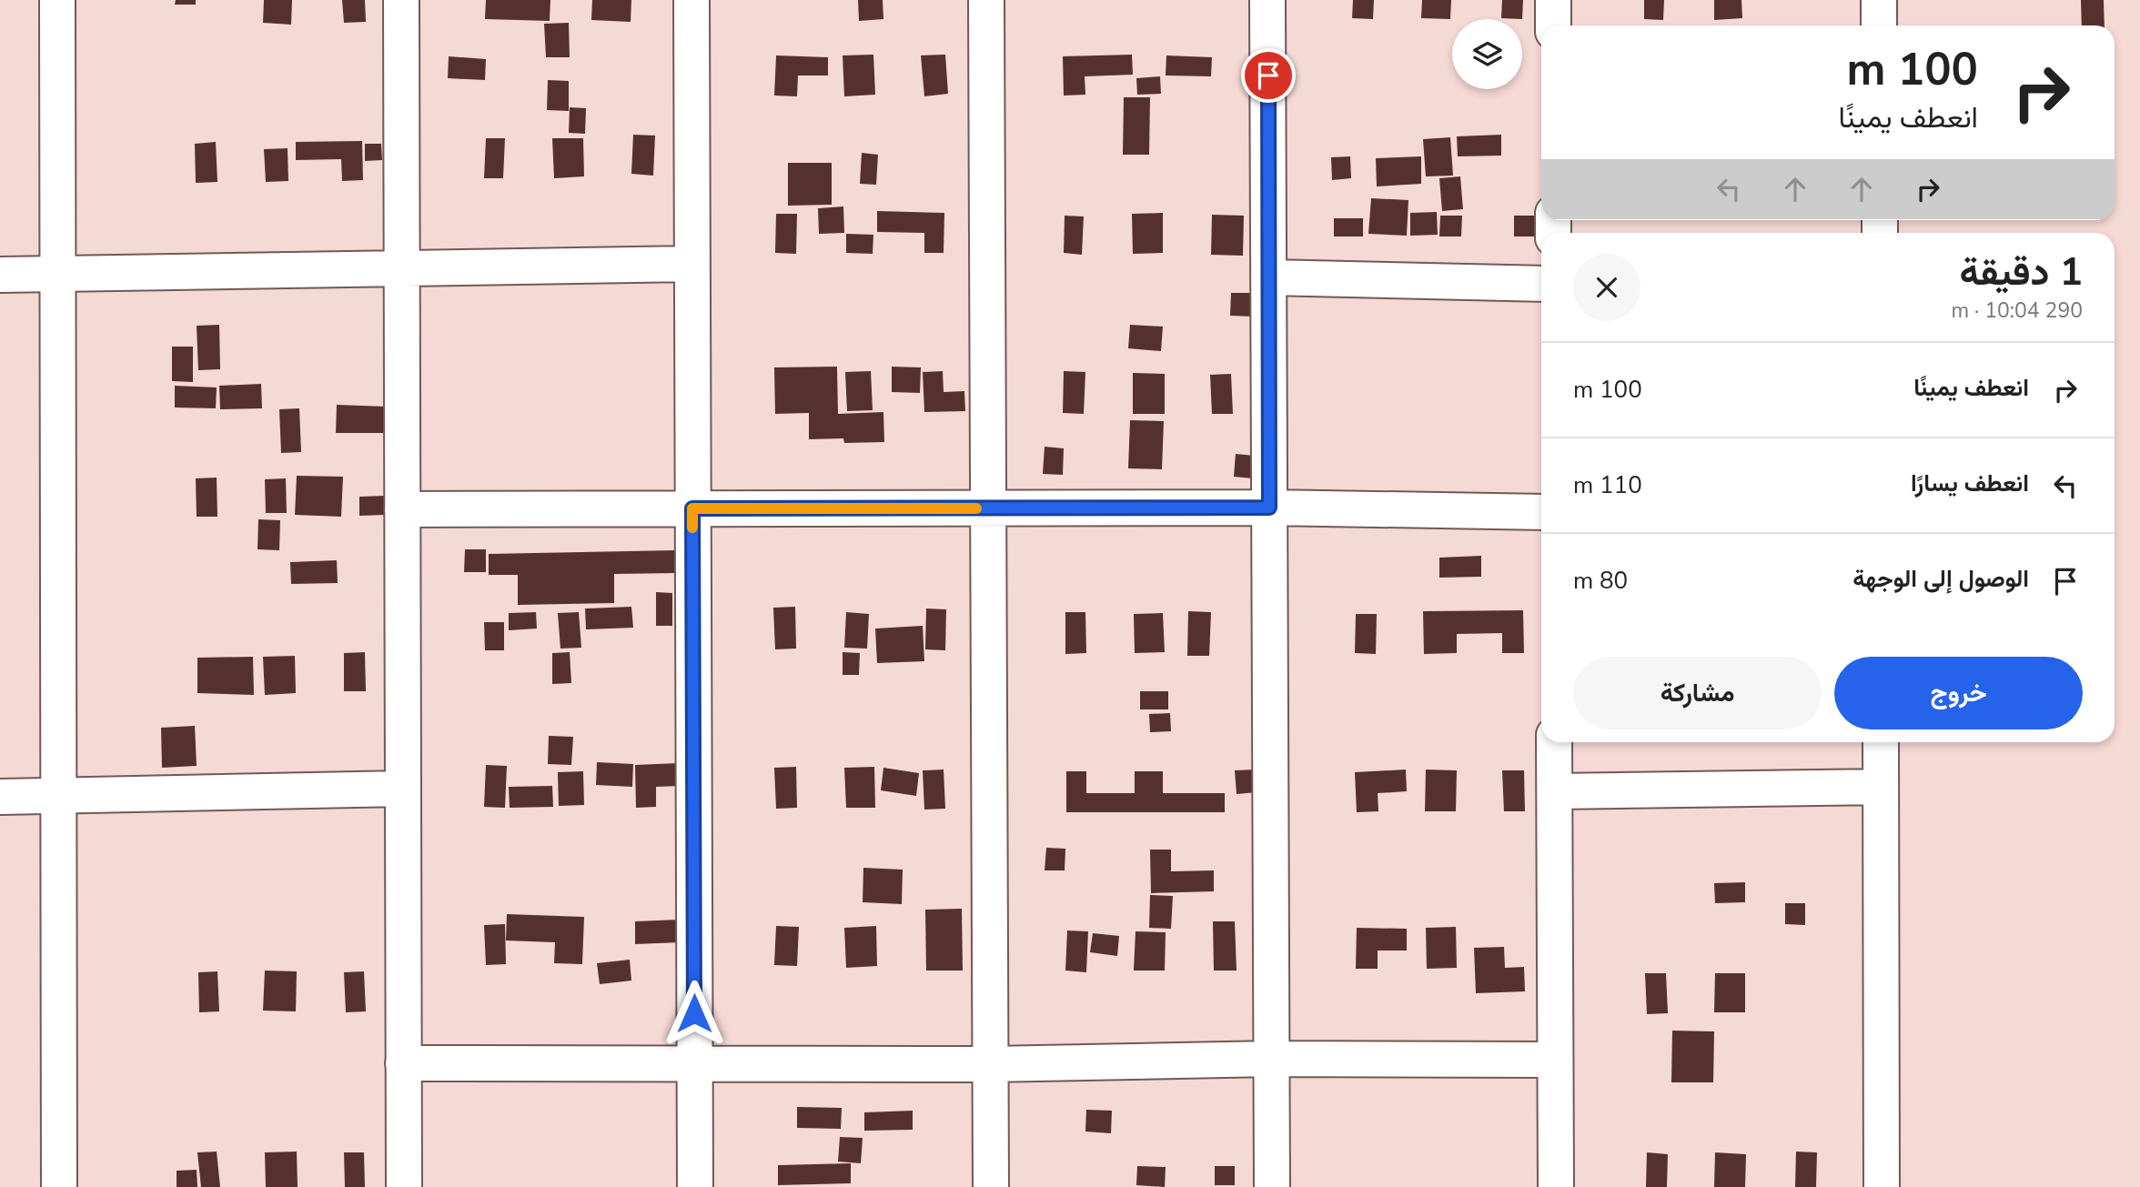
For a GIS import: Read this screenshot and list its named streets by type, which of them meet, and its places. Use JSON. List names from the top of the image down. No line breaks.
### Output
{"page":{"turn":["100 m","انعطف يمينًا"],"heading":["1 دقيقة","290 m · 10:04"],"list":[{"name":"انعطف يمينًا","value":"100 m"},{"name":"انعطف يسارًا","value":"110 m"},{"name":"الوصول إلى الوجهة","value":"80 m"}],"buttons":["خروج","مشاركة"]}}
